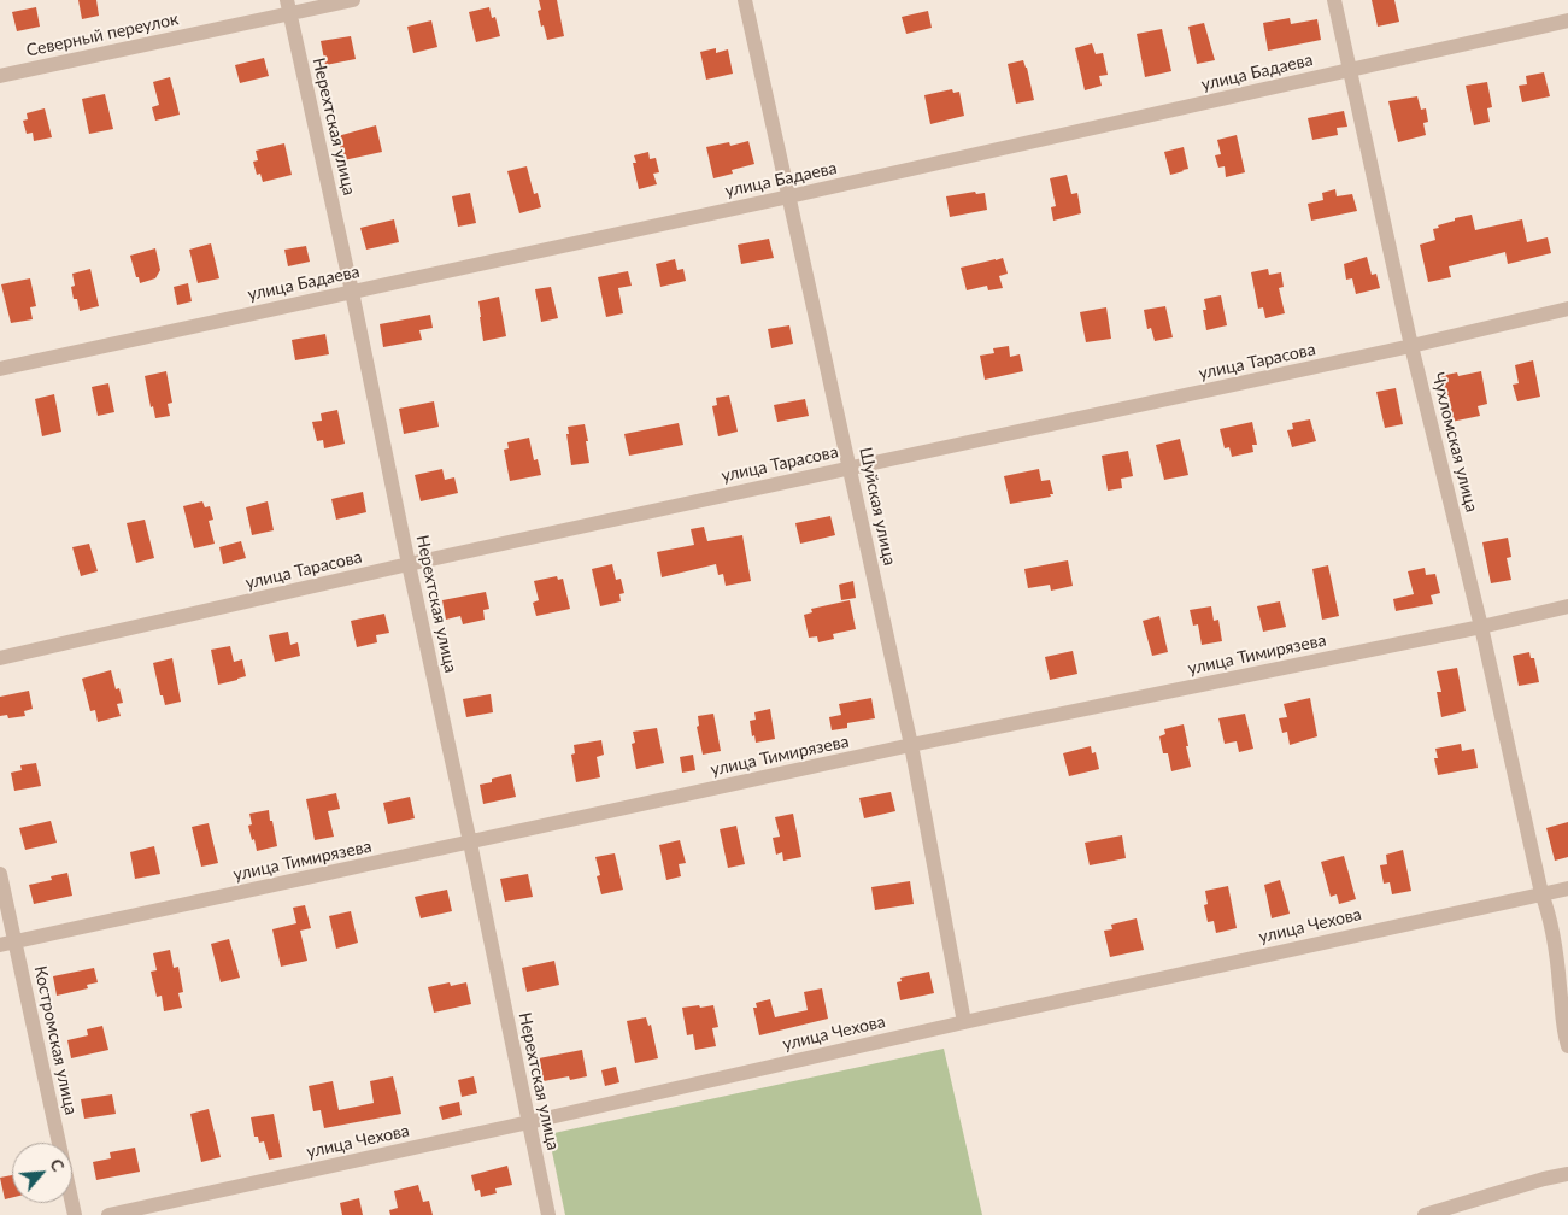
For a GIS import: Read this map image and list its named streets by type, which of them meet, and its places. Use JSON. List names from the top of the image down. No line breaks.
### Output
{"streets":{"street":["Северный переулок","улица Бадаева","Нерехтская улица","улица Тарасова","Чухломская улица","Шуйская улица","улица Тимирязева","улица Чехова","Костромская улица"]},"crossings":[["Северный переулок","Нерехтская улица"],["улица Бадаева","Нерехтская улица"],["улица Бадаева","Чухломская улица"],["улица Бадаева","Шуйская улица"],["Нерехтская улица","улица Тарасова"],["Нерехтская улица","улица Тимирязева"],["Нерехтская улица","улица Чехова"],["улица Тарасова","Чухломская улица"],["улица Тарасова","Шуйская улица"],["Чухломская улица","улица Тимирязева"],["Чухломская улица","улица Чехова"],["Шуйская улица","улица Тимирязева"],["Шуйская улица","улица Чехова"],["улица Тимирязева","Костромская улица"]],"north":"top right"}
